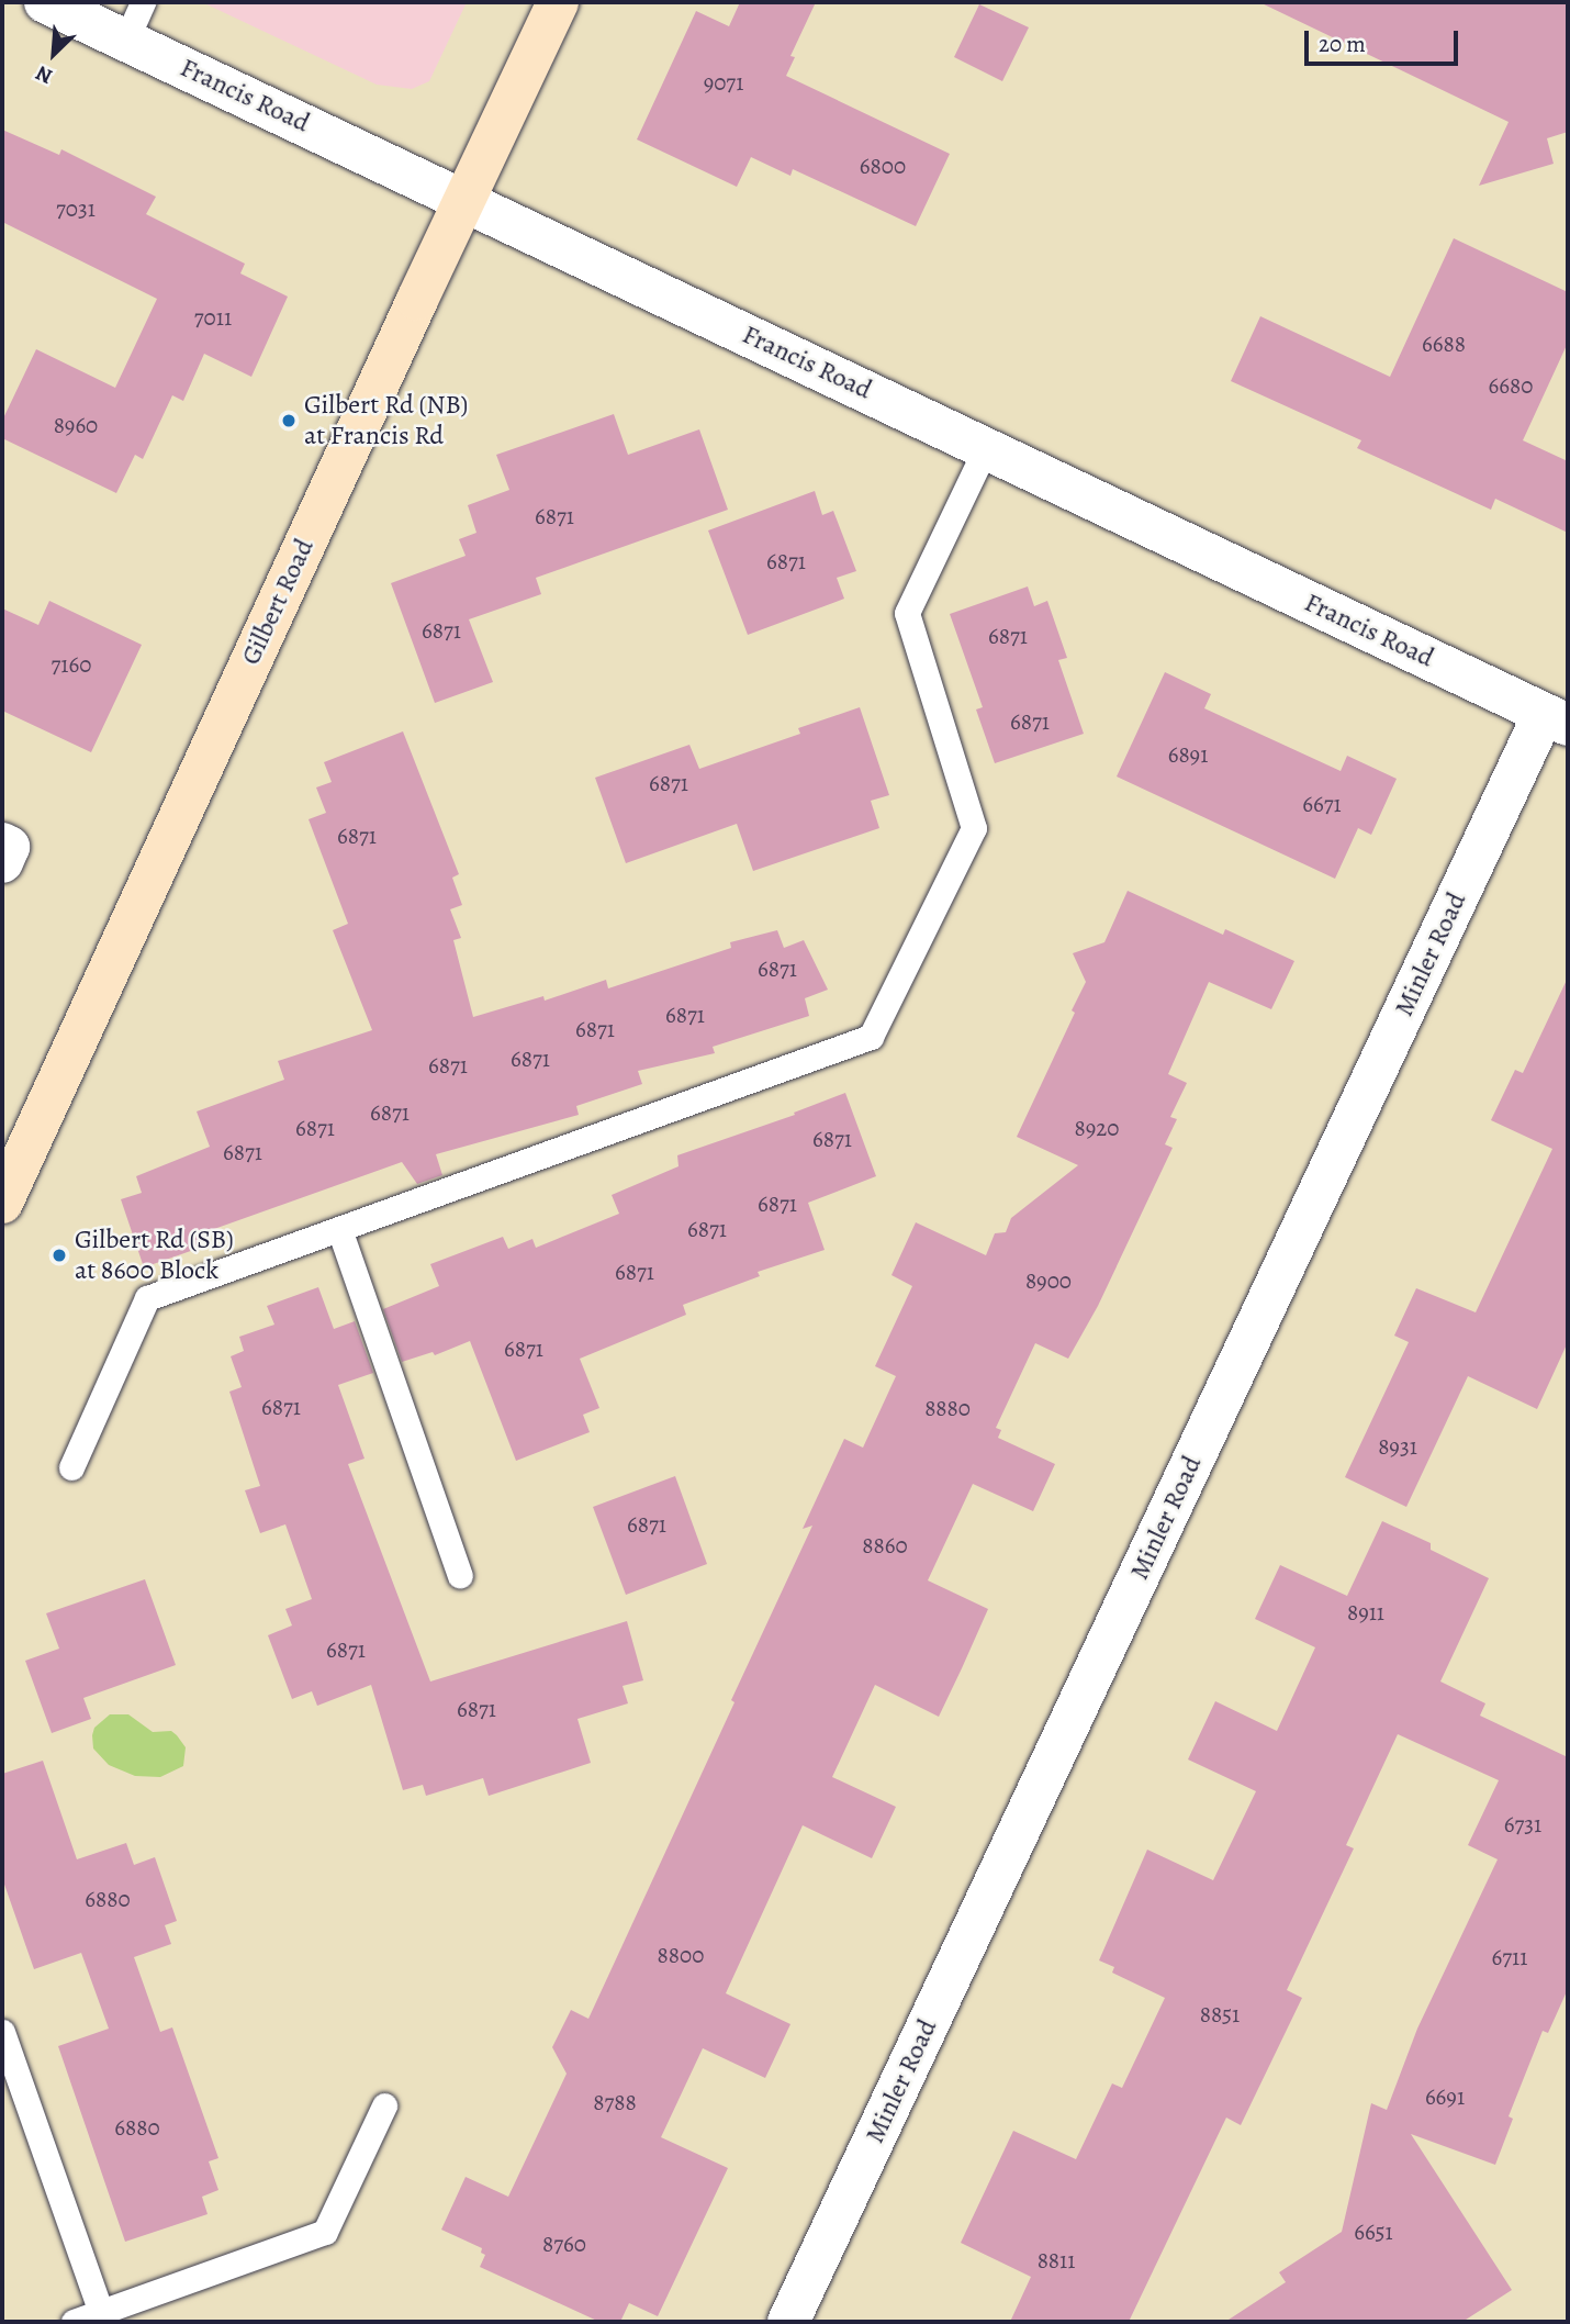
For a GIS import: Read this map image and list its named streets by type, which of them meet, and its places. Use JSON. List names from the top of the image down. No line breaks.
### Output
{"streets":{"main road":["Gilbert Road"],"street":["Francis Road","Minler Road"]},"crossings":[["Francis Road","Gilbert Road"],["Francis Road","Minler Road"]],"places":["Gilbert Rd (NB) at Francis Rd","Gilbert Rd (SB) at 8600 Block"],"house_numbers":["9071","6800","7031","7011","6688","6680","8960","6871","6871","6871","6871","7160","6871","6891","6871","6671","6871","6871","6871","6871","6871","6871","6871","6871","8920","6871","6871","6871","6871","6871","8900","6871","6871","8880","8931","6871","8860","8911","6871","6871","6731","6880","8800","6711","8851","6691","8788","6880","6651","8760","8811"],"scale_bar":"20 m","north":"bottom left"}
